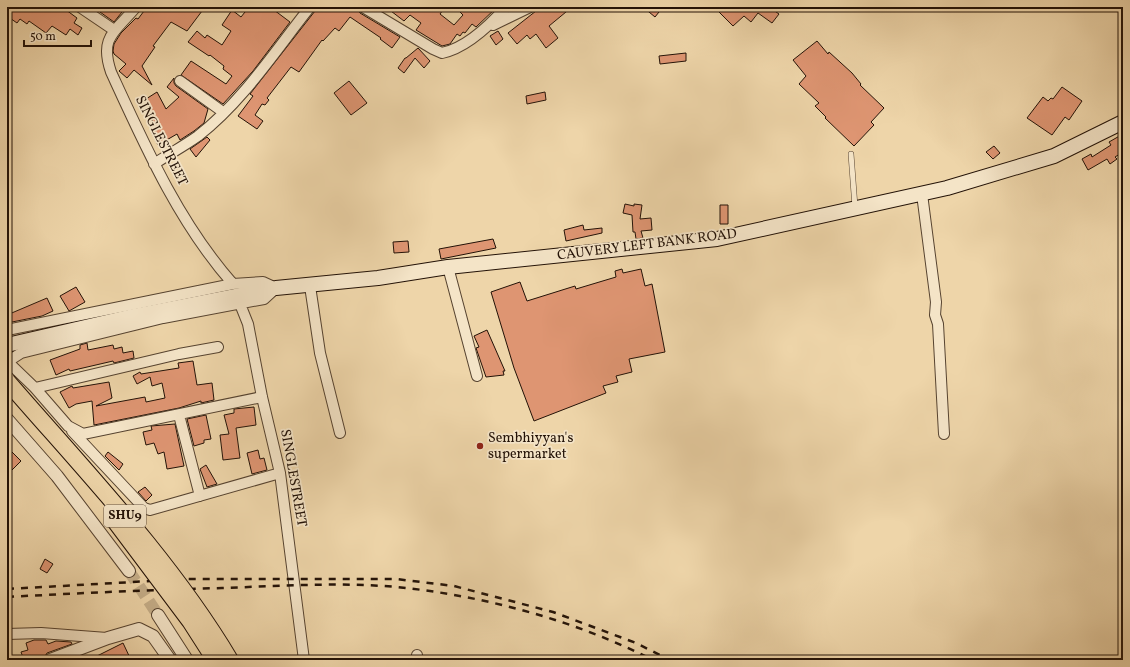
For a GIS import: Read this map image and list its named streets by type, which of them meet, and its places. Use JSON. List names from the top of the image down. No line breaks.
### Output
{"streets":{"highway":["SHU9"],"main road":["CAUVERY LEFT BANK ROAD"],"street":["SINGLESTREET"]},"places":["Sembhiyyan's supermarket"],"scale_bar":"50 m"}
